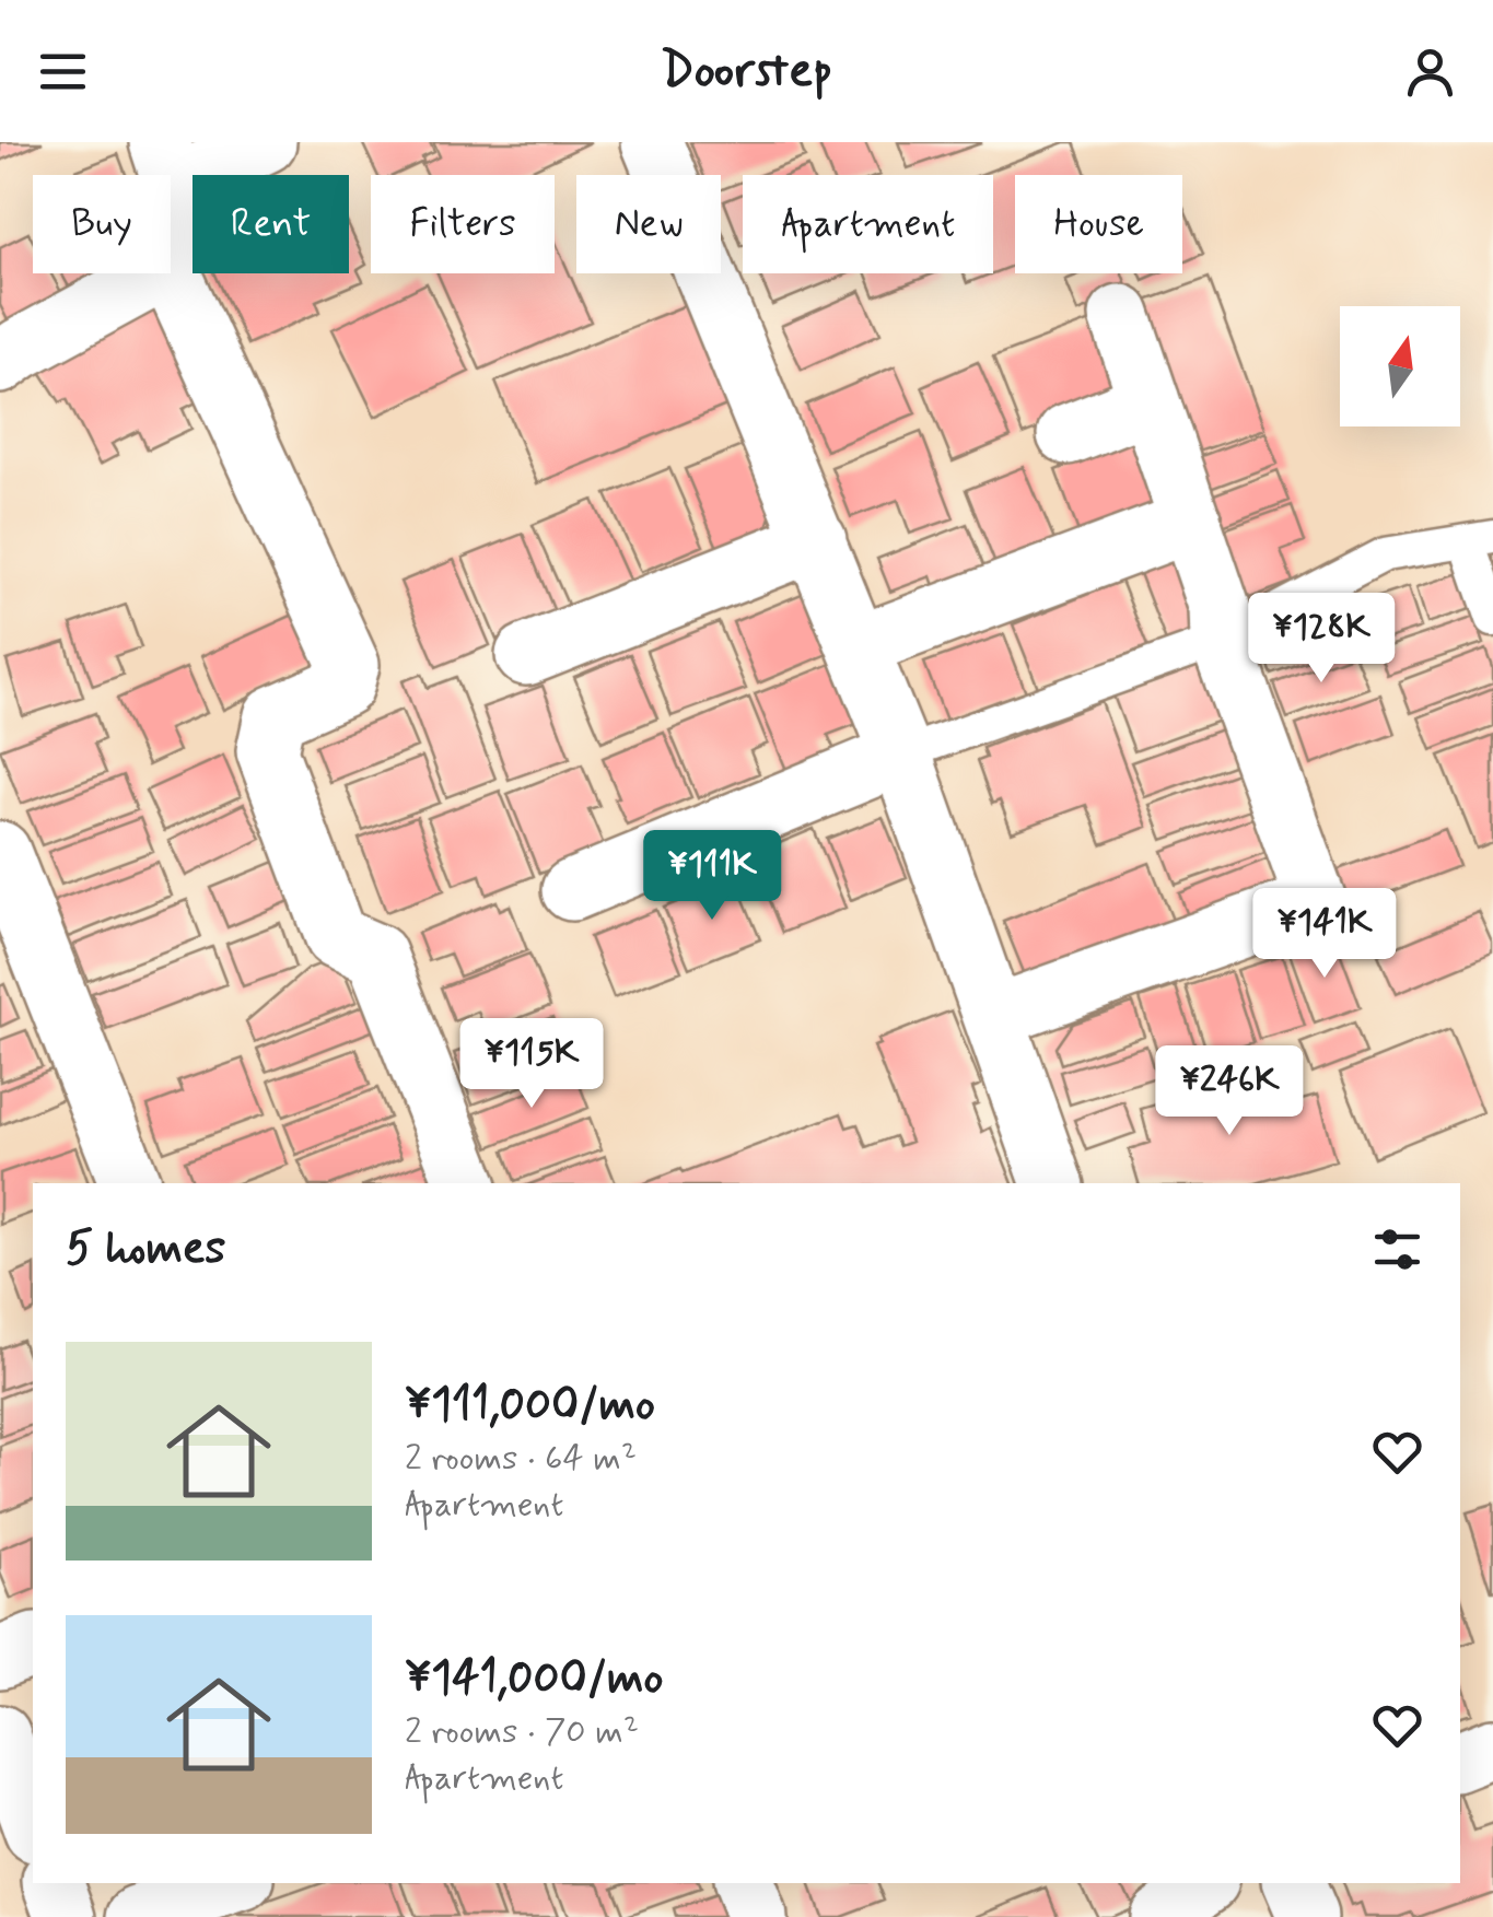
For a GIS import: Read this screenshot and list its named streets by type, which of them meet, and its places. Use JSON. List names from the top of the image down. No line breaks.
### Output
{"north":"top","page":{"header":"Doorstep","chip":["Buy","Rent","Filters","New","Apartment","House"],"price":["¥128K","¥111K","¥141K","¥115K","¥246K"],"heading":"5 homes","list":[{"name":"¥111,000/mo","note":"2 rooms · 64 m² · Apartment"},{"name":"¥141,000/mo","note":"2 rooms · 70 m² · Apartment"}]}}
